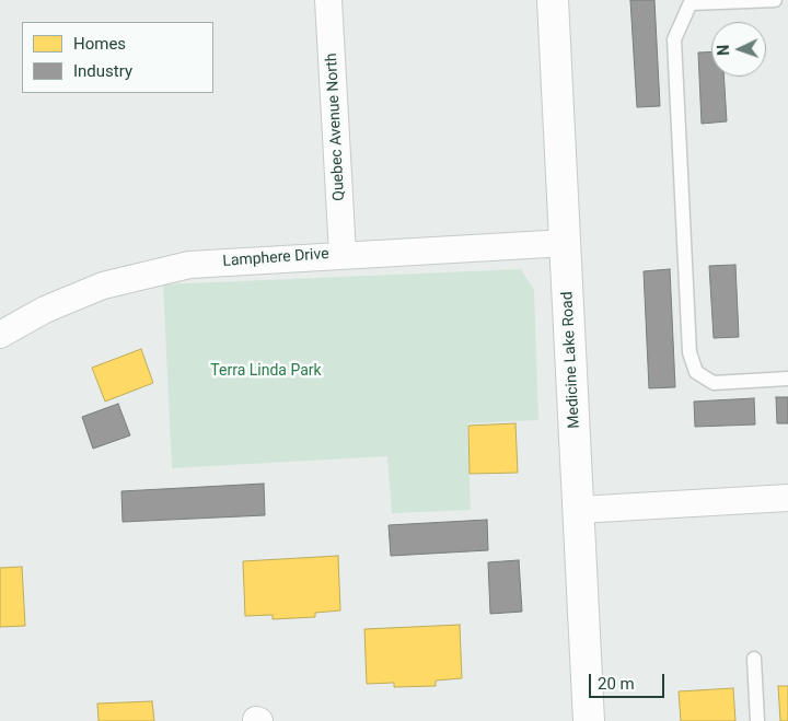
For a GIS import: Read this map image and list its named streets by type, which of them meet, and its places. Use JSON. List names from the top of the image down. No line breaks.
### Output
{"streets":{"street":["Quebec Avenue North","Lamphere Drive","Medicine Lake Road"]},"crossings":[["Quebec Avenue North","Lamphere Drive"],["Lamphere Drive","Medicine Lake Road"]],"parks":["Terra Linda Park"],"legend":["Homes","Industry"],"scale_bar":"20 m","north":"left"}
